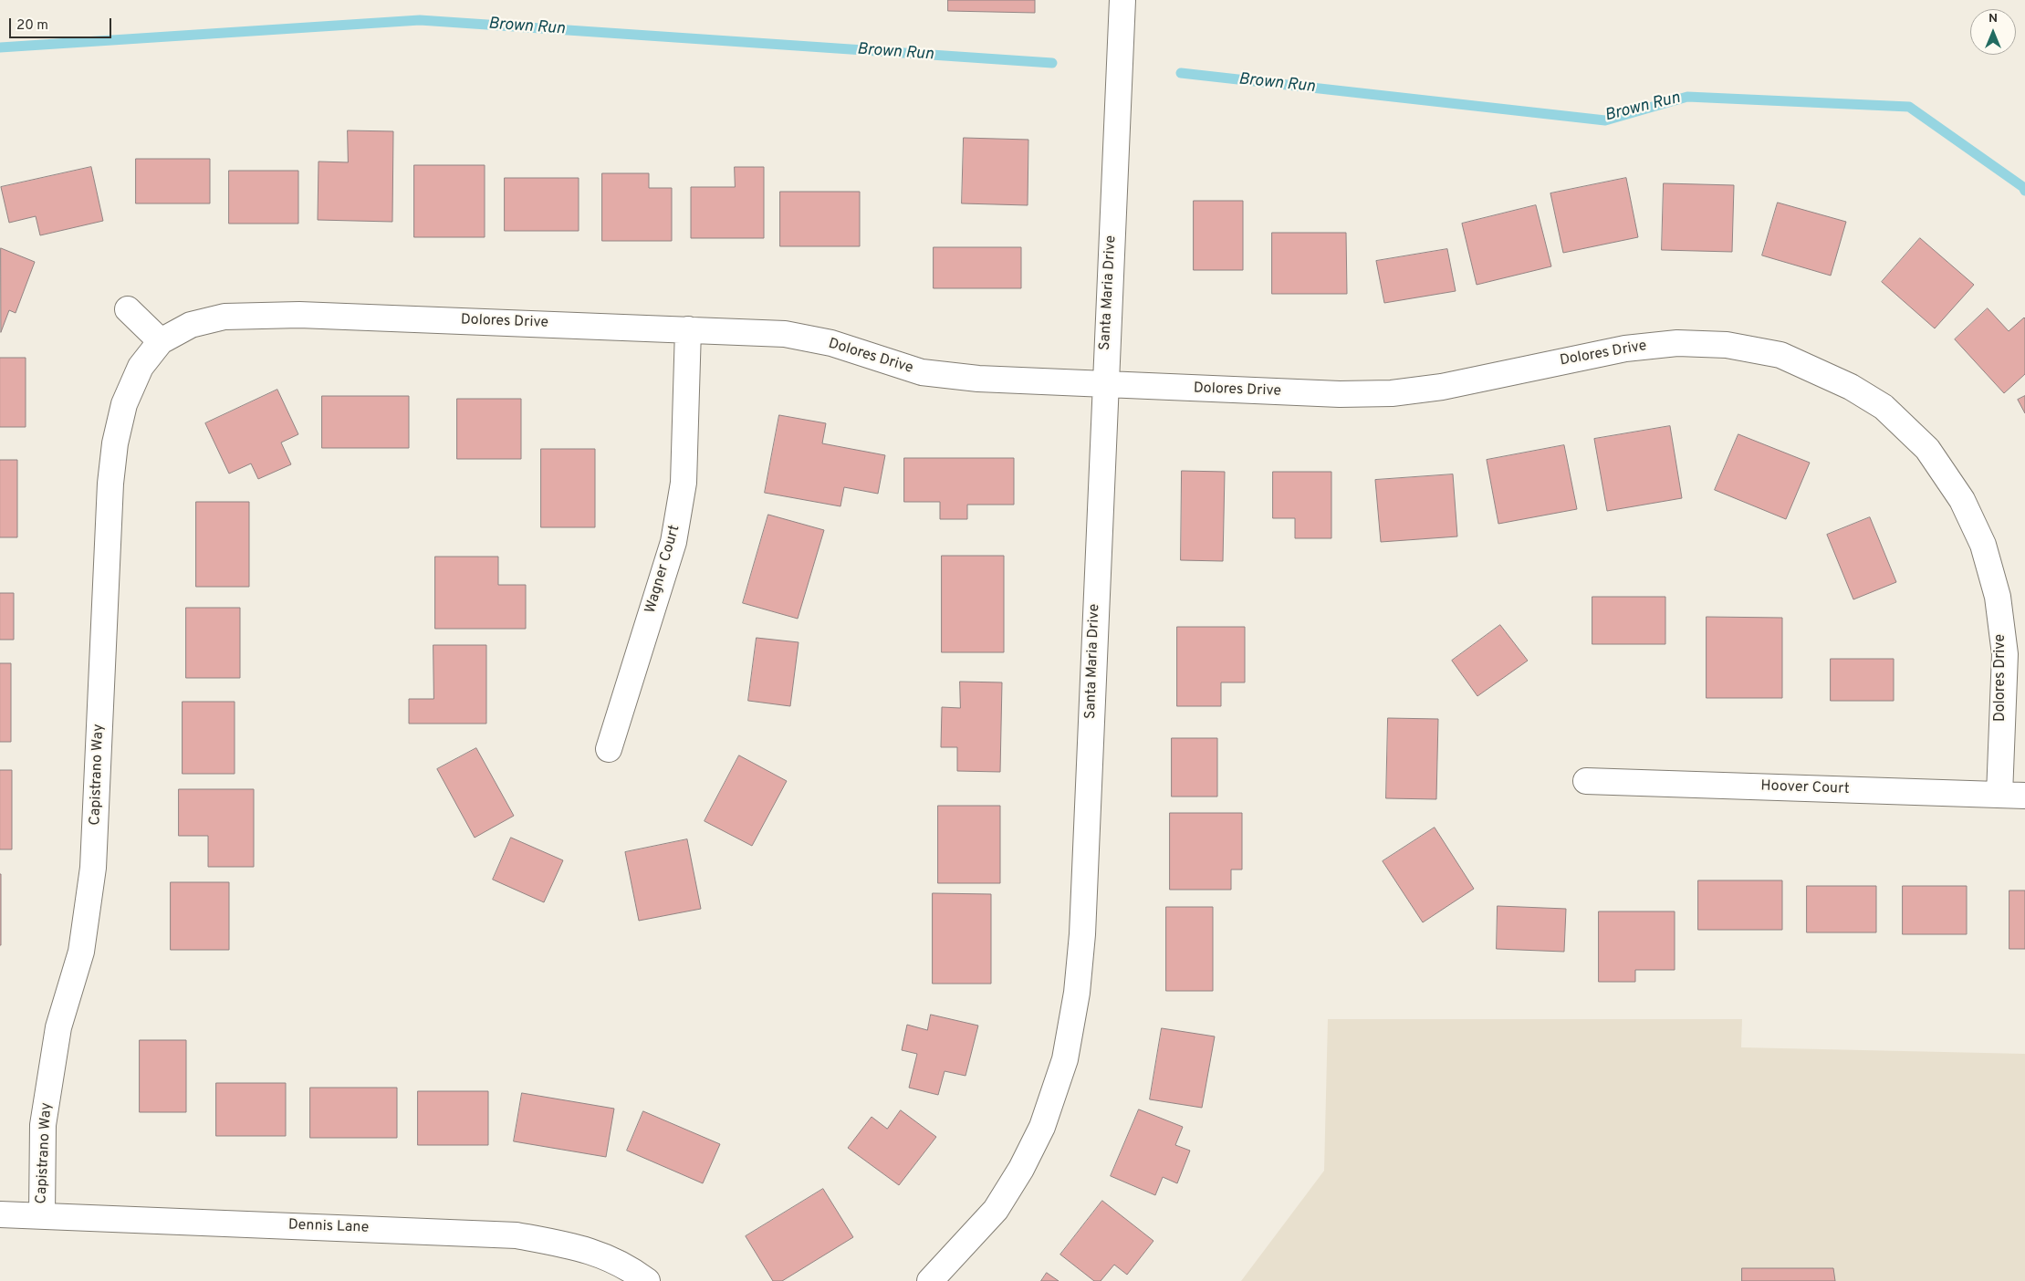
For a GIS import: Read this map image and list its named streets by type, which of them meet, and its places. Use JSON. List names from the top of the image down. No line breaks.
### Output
{"streets":{"street":["Santa Maria Drive","Dolores Drive","Wagner Court","Capistrano Way","Hoover Court","Dennis Lane"]},"crossings":[["Santa Maria Drive","Dolores Drive"],["Dolores Drive","Wagner Court"],["Dolores Drive","Capistrano Way"],["Dolores Drive","Hoover Court"],["Capistrano Way","Dennis Lane"]],"water":["Brown Run"],"scale_bar":"20 m","north":"top"}
